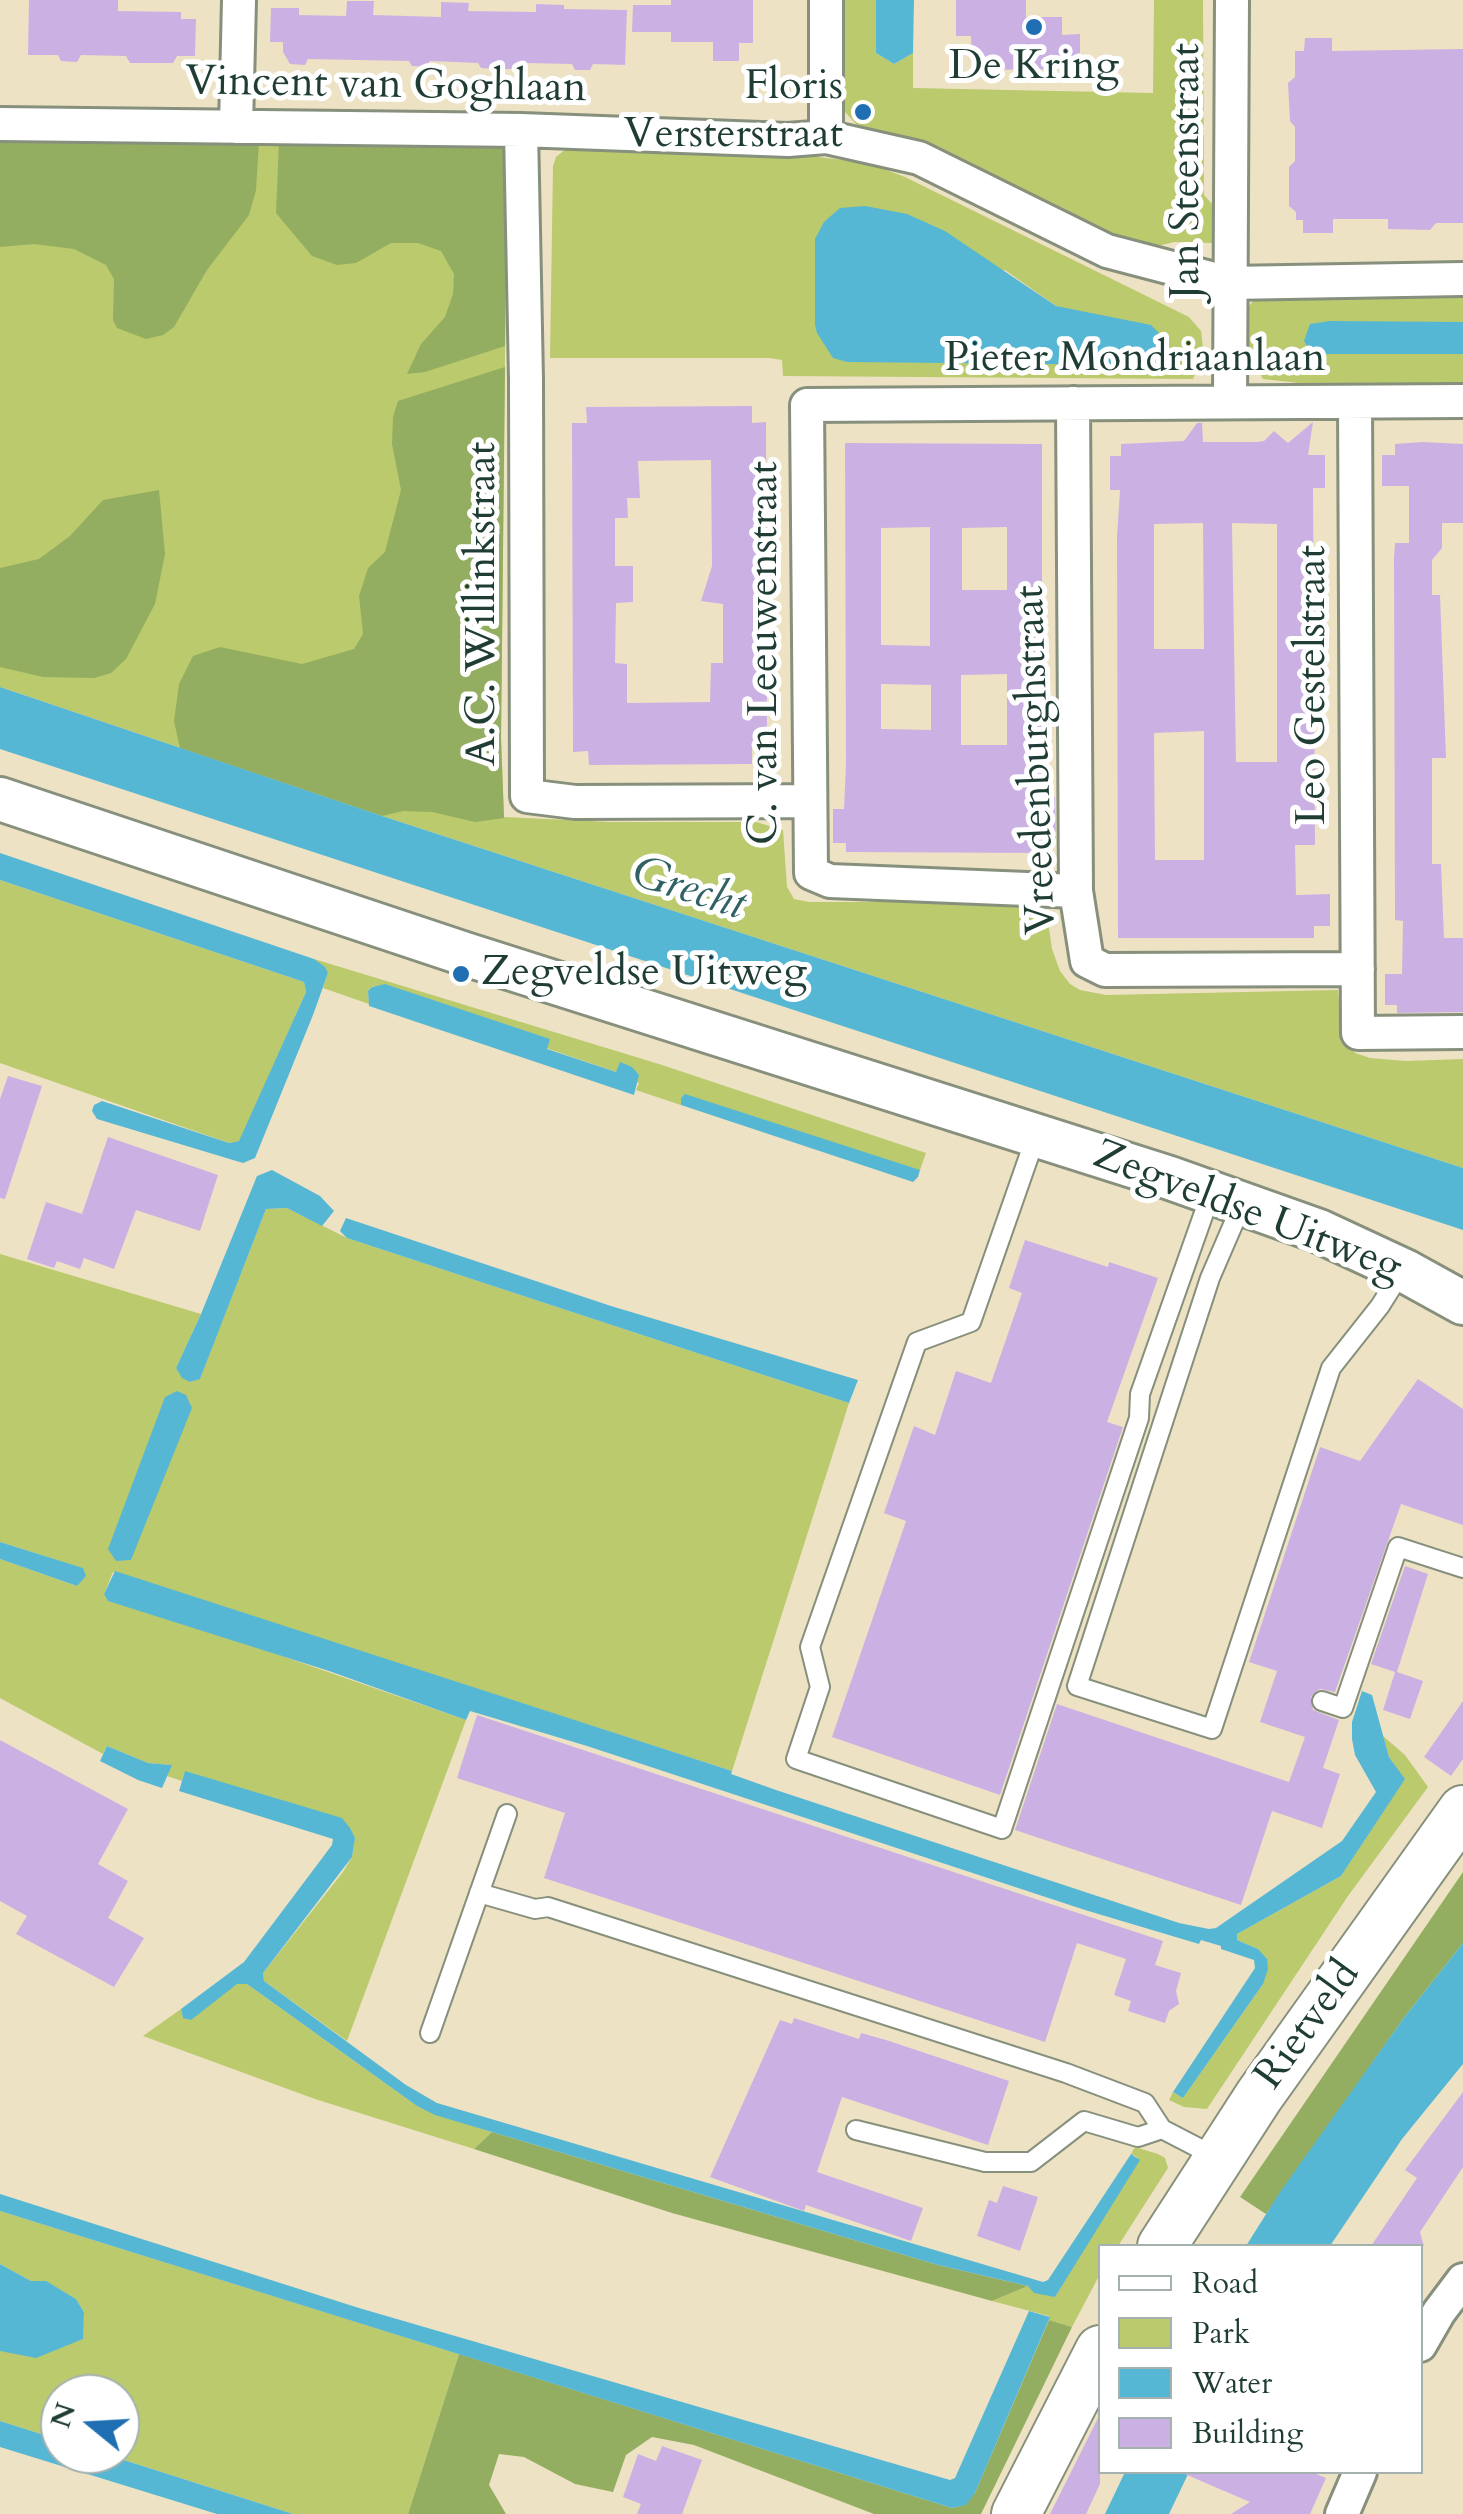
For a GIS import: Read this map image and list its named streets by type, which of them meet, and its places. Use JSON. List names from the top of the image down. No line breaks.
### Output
{"streets":{"main road":["Rietveld"],"street":["Vincent van Goghlaan","Jan Steenstraat","Pieter Mondriaanlaan","A.C. Willinkstraat","C. van Leeuwenstraat","Leo Gestelstraat","Vreedenburghstraat","Zegveldse Uitweg"]},"crossings":[["Vincent van Goghlaan","Jan Steenstraat"],["Vincent van Goghlaan","A.C. Willinkstraat"],["Jan Steenstraat","Pieter Mondriaanlaan"],["Pieter Mondriaanlaan","C. van Leeuwenstraat"],["Pieter Mondriaanlaan","Leo Gestelstraat"],["Pieter Mondriaanlaan","Vreedenburghstraat"],["A.C. Willinkstraat","C. van Leeuwenstraat"],["C. van Leeuwenstraat","Vreedenburghstraat"],["Leo Gestelstraat","Vreedenburghstraat"]],"water":["Grecht"],"places":["De Kring","Floris Versterstraat","Zegveldse Uitweg"],"legend":["Road","Park","Water","Building"],"north":"left"}
